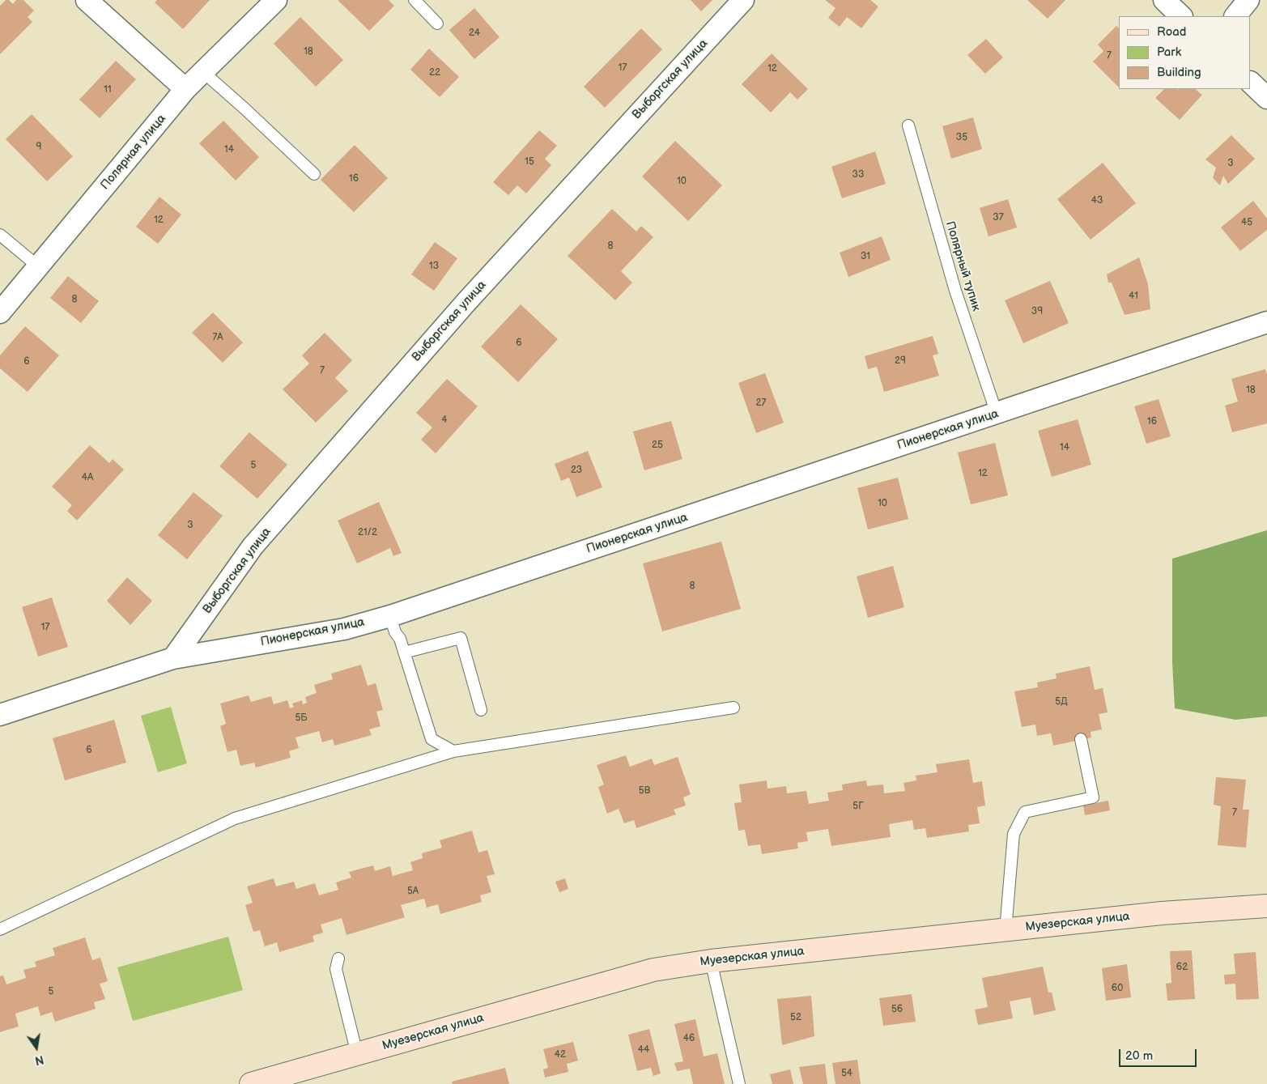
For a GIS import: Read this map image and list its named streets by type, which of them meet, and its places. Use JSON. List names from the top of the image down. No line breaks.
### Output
{"streets":{"main road":["Муезерская улица"],"street":["Выборгская улица","Полярная улица","Пионерская улица"],"lane":["Полярный тупик"]},"crossings":[["Выборгская улица","Пионерская улица"],["Полярный тупик","Пионерская улица"]],"house_numbers":["24","18","7","17","12","22","11","35","9","14","15","3","33","16","10","43","37","12","45","8","31","13","41","8","39","7А","6","29","6","7","18","27","4","16","25","14","5","23","12","4А","10","3","21/2","8","17","5Д","5Б","6","5В","5Г","7","5А","62","60","5","56","52","46","44","42","54"],"legend":["Road","Park","Building"],"scale_bar":"20 m","north":"bottom"}
